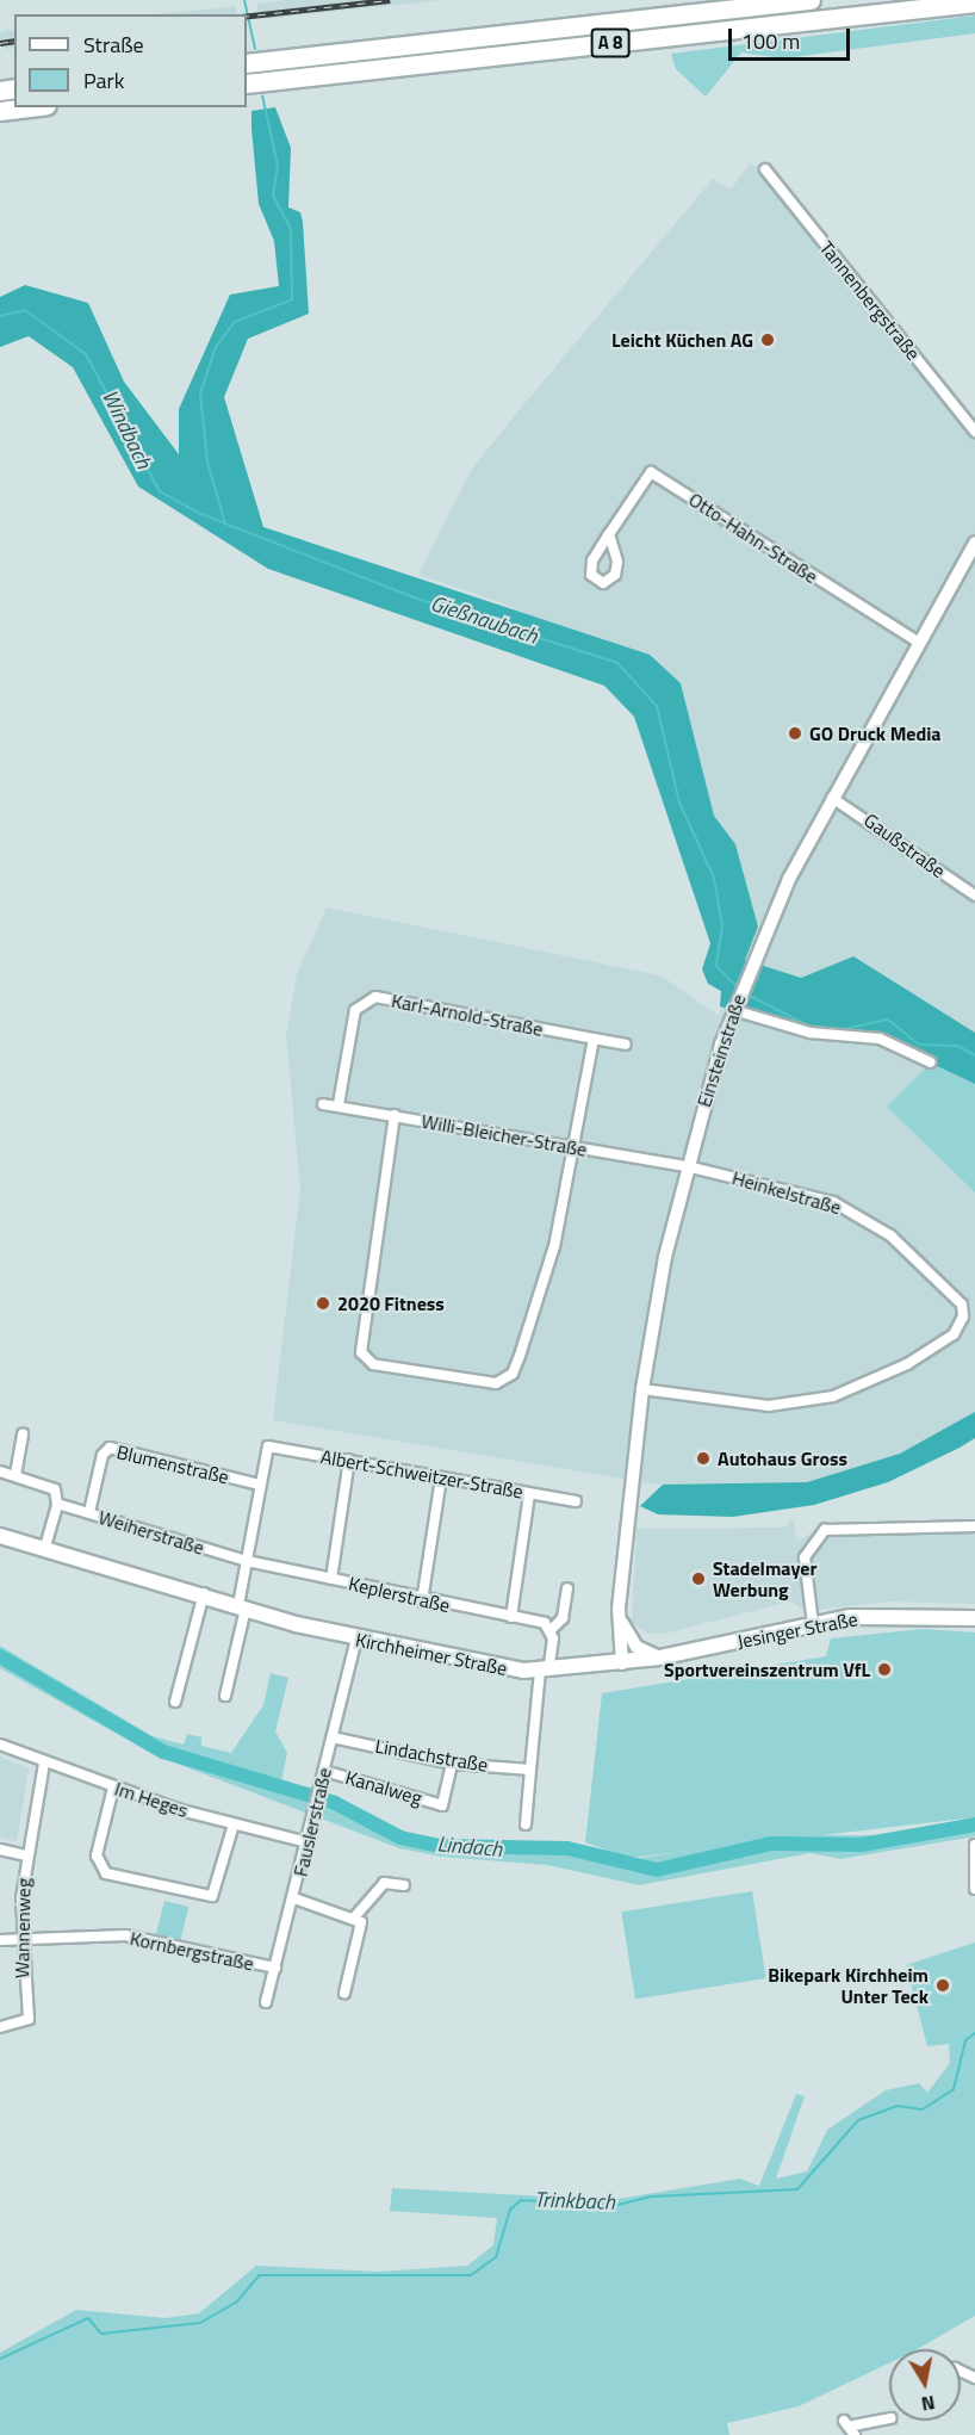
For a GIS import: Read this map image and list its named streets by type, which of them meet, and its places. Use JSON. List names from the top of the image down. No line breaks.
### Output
{"streets":{"highway":["A 8"],"main road":["Jesinger Straße","Kirchheimer Straße"],"street":["Tannenbergstraße","Otto-Hahn-Straße","Gaußstraße","Karl-Arnold-Straße","Einsteinstraße","Willi-Bleicher-Straße","Heinkelstraße","Blumenstraße","Albert-Schweitzer-Straße","Weiherstraße","Keplerstraße","Lindachstraße","Kanalweg","Im Heges","Fauslerstraße","Wannenweg","Kornbergstraße"]},"crossings":[["Otto-Hahn-Straße","Einsteinstraße"],["Gaußstraße","Einsteinstraße"],["Karl-Arnold-Straße","Willi-Bleicher-Straße"],["Einsteinstraße","Willi-Bleicher-Straße"],["Einsteinstraße","Heinkelstraße"],["Einsteinstraße","Jesinger Straße"],["Einsteinstraße","Kirchheimer Straße"],["Willi-Bleicher-Straße","Heinkelstraße"],["Blumenstraße","Albert-Schweitzer-Straße"],["Blumenstraße","Weiherstraße"],["Weiherstraße","Keplerstraße"],["Jesinger Straße","Kirchheimer Straße"],["Kirchheimer Straße","Fauslerstraße"],["Lindachstraße","Kanalweg"],["Lindachstraße","Fauslerstraße"],["Kanalweg","Fauslerstraße"],["Im Heges","Fauslerstraße"],["Im Heges","Wannenweg"],["Fauslerstraße","Kornbergstraße"],["Wannenweg","Kornbergstraße"]],"water":["Windbach","Gießnaubach","Lindach","Trinkbach"],"places":["Leicht Küchen AG","GO Druck Media","2020 Fitness","Autohaus Gross","Stadelmayer Werbung","Sportvereinszentrum VfL","Bikepark Kirchheim Unter Teck"],"legend":["Straße","Park"],"scale_bar":"100 m","north":"bottom"}
